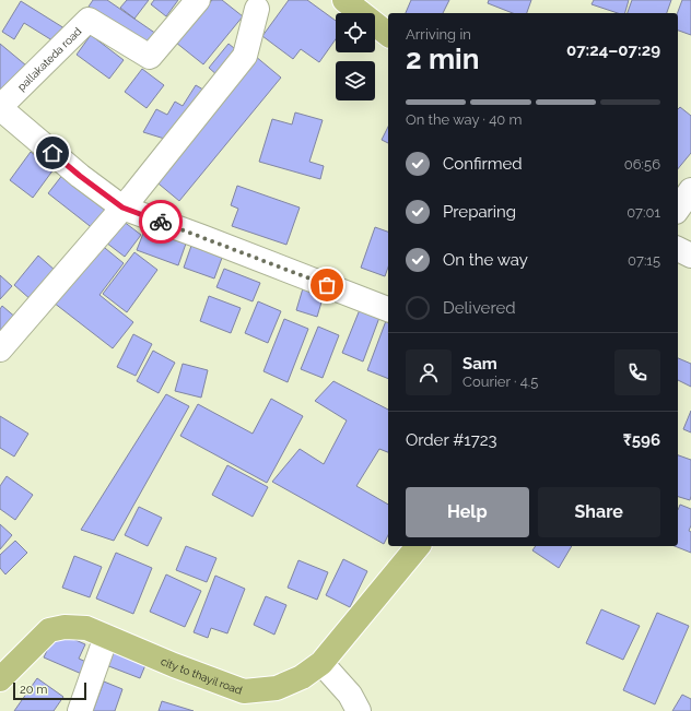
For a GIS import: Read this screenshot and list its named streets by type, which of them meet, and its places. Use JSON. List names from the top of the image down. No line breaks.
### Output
{"streets":{"main road":["city to thayil road"],"street":["pallakateda road"]},"scale_bar":"20 m","page":{"heading":["2 min","Arriving in","07:24–07:29"],"panel":["Sam","Courier · 4.5","Order #1723","₹596"],"bar":"On the way · 40 m","list":[["Confirmed","06:56"],["Preparing","07:01"],["On the way","07:15"],"Delivered"],"buttons":["Help","Share"],"scale":"20 m"}}
